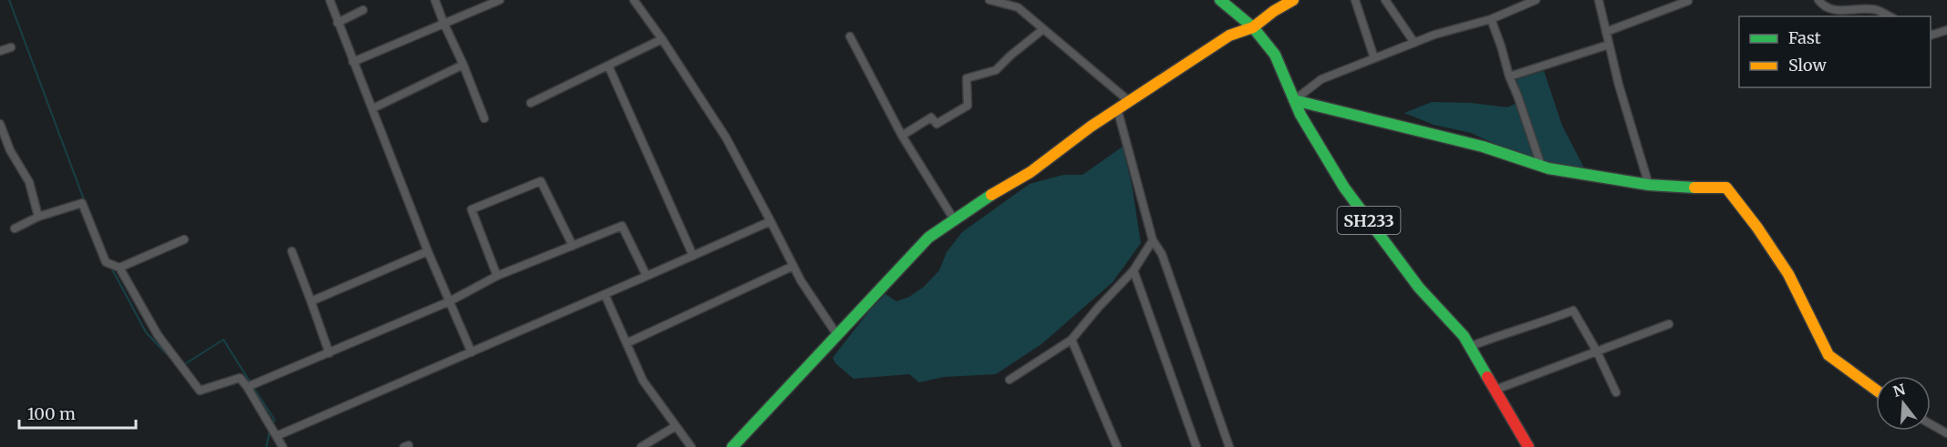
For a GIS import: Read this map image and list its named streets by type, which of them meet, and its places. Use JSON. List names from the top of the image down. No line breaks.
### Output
{"streets":{"main road":["SH233"]},"legend":["Fast","Slow"],"scale_bar":"100 m","north":"top"}
